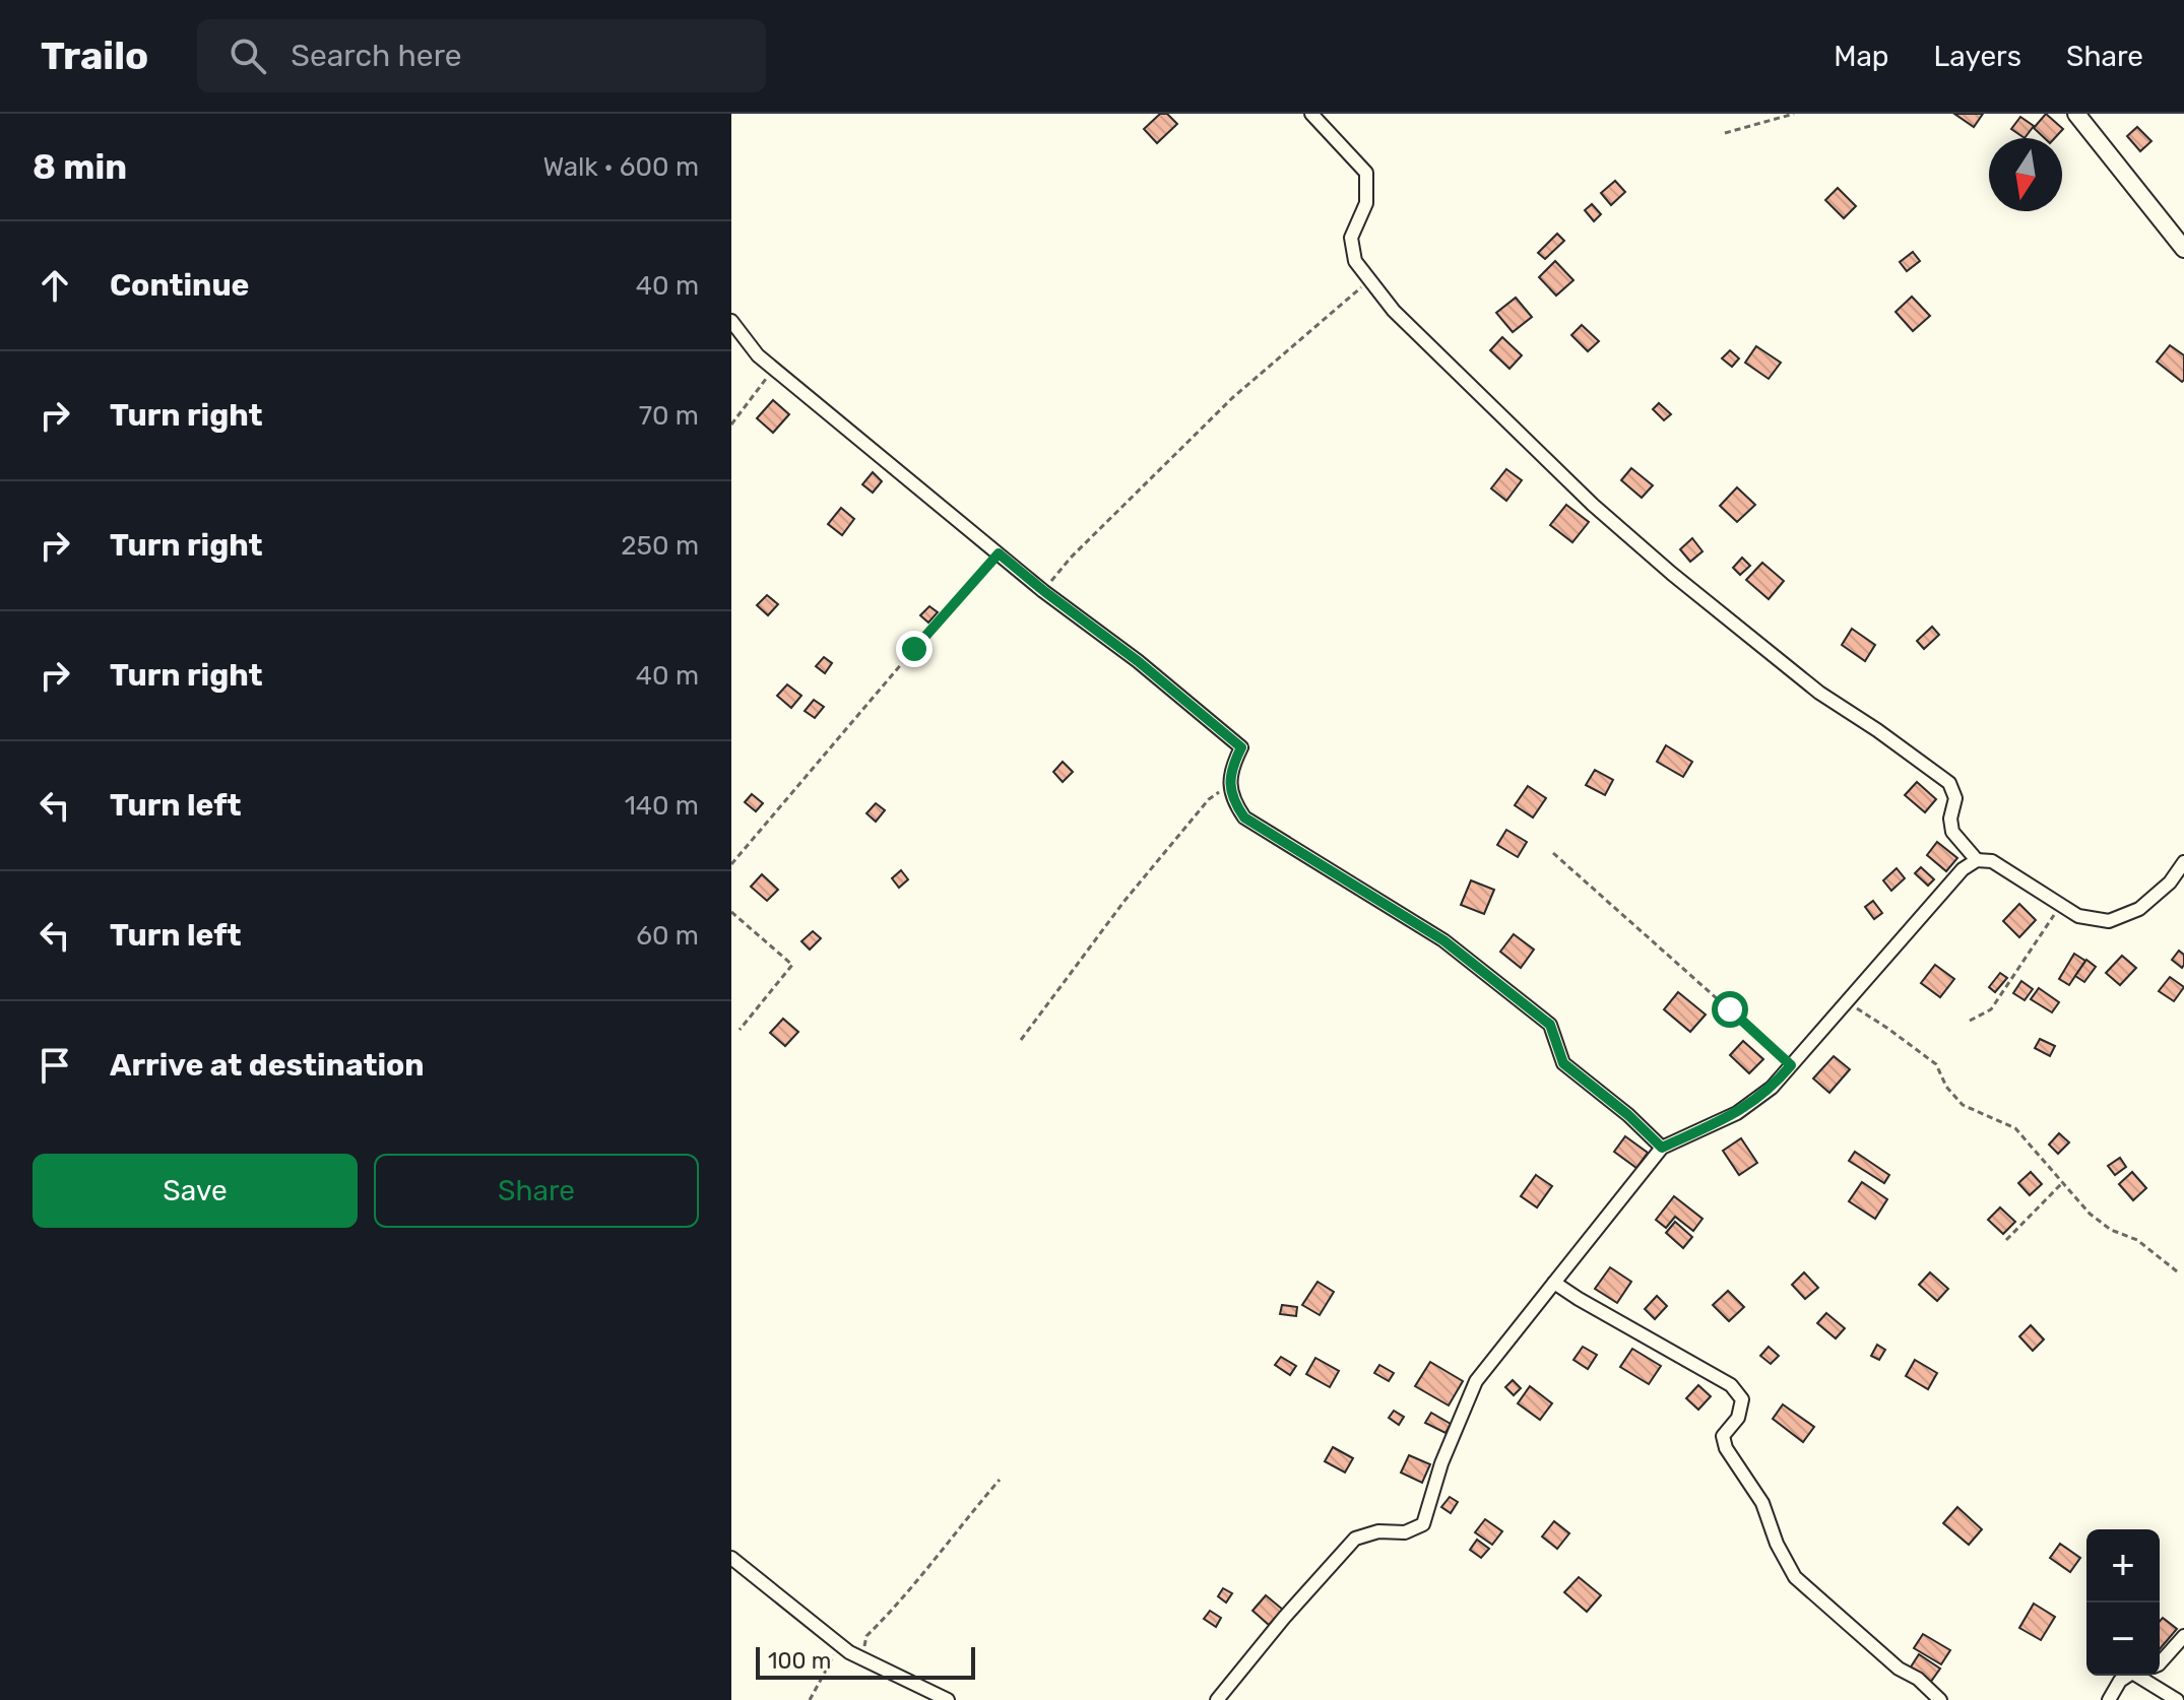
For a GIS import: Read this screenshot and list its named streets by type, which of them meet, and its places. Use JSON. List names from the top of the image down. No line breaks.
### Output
{"scale_bar":"100 m","north":"bottom","page":{"header":"Trailo","search":"Search here","nav":["Map","Layers","Share"],"heading":["8 min","Walk · 600 m"],"list":[["Continue","40 m"],["Turn right","70 m"],["Turn right","250 m"],["Turn right","40 m"],["Turn left","140 m"],["Turn left","60 m"],"Arrive at destination"],"buttons":["Save","Share"],"map_buttons":["+","−"],"scale":"100 m"}}
